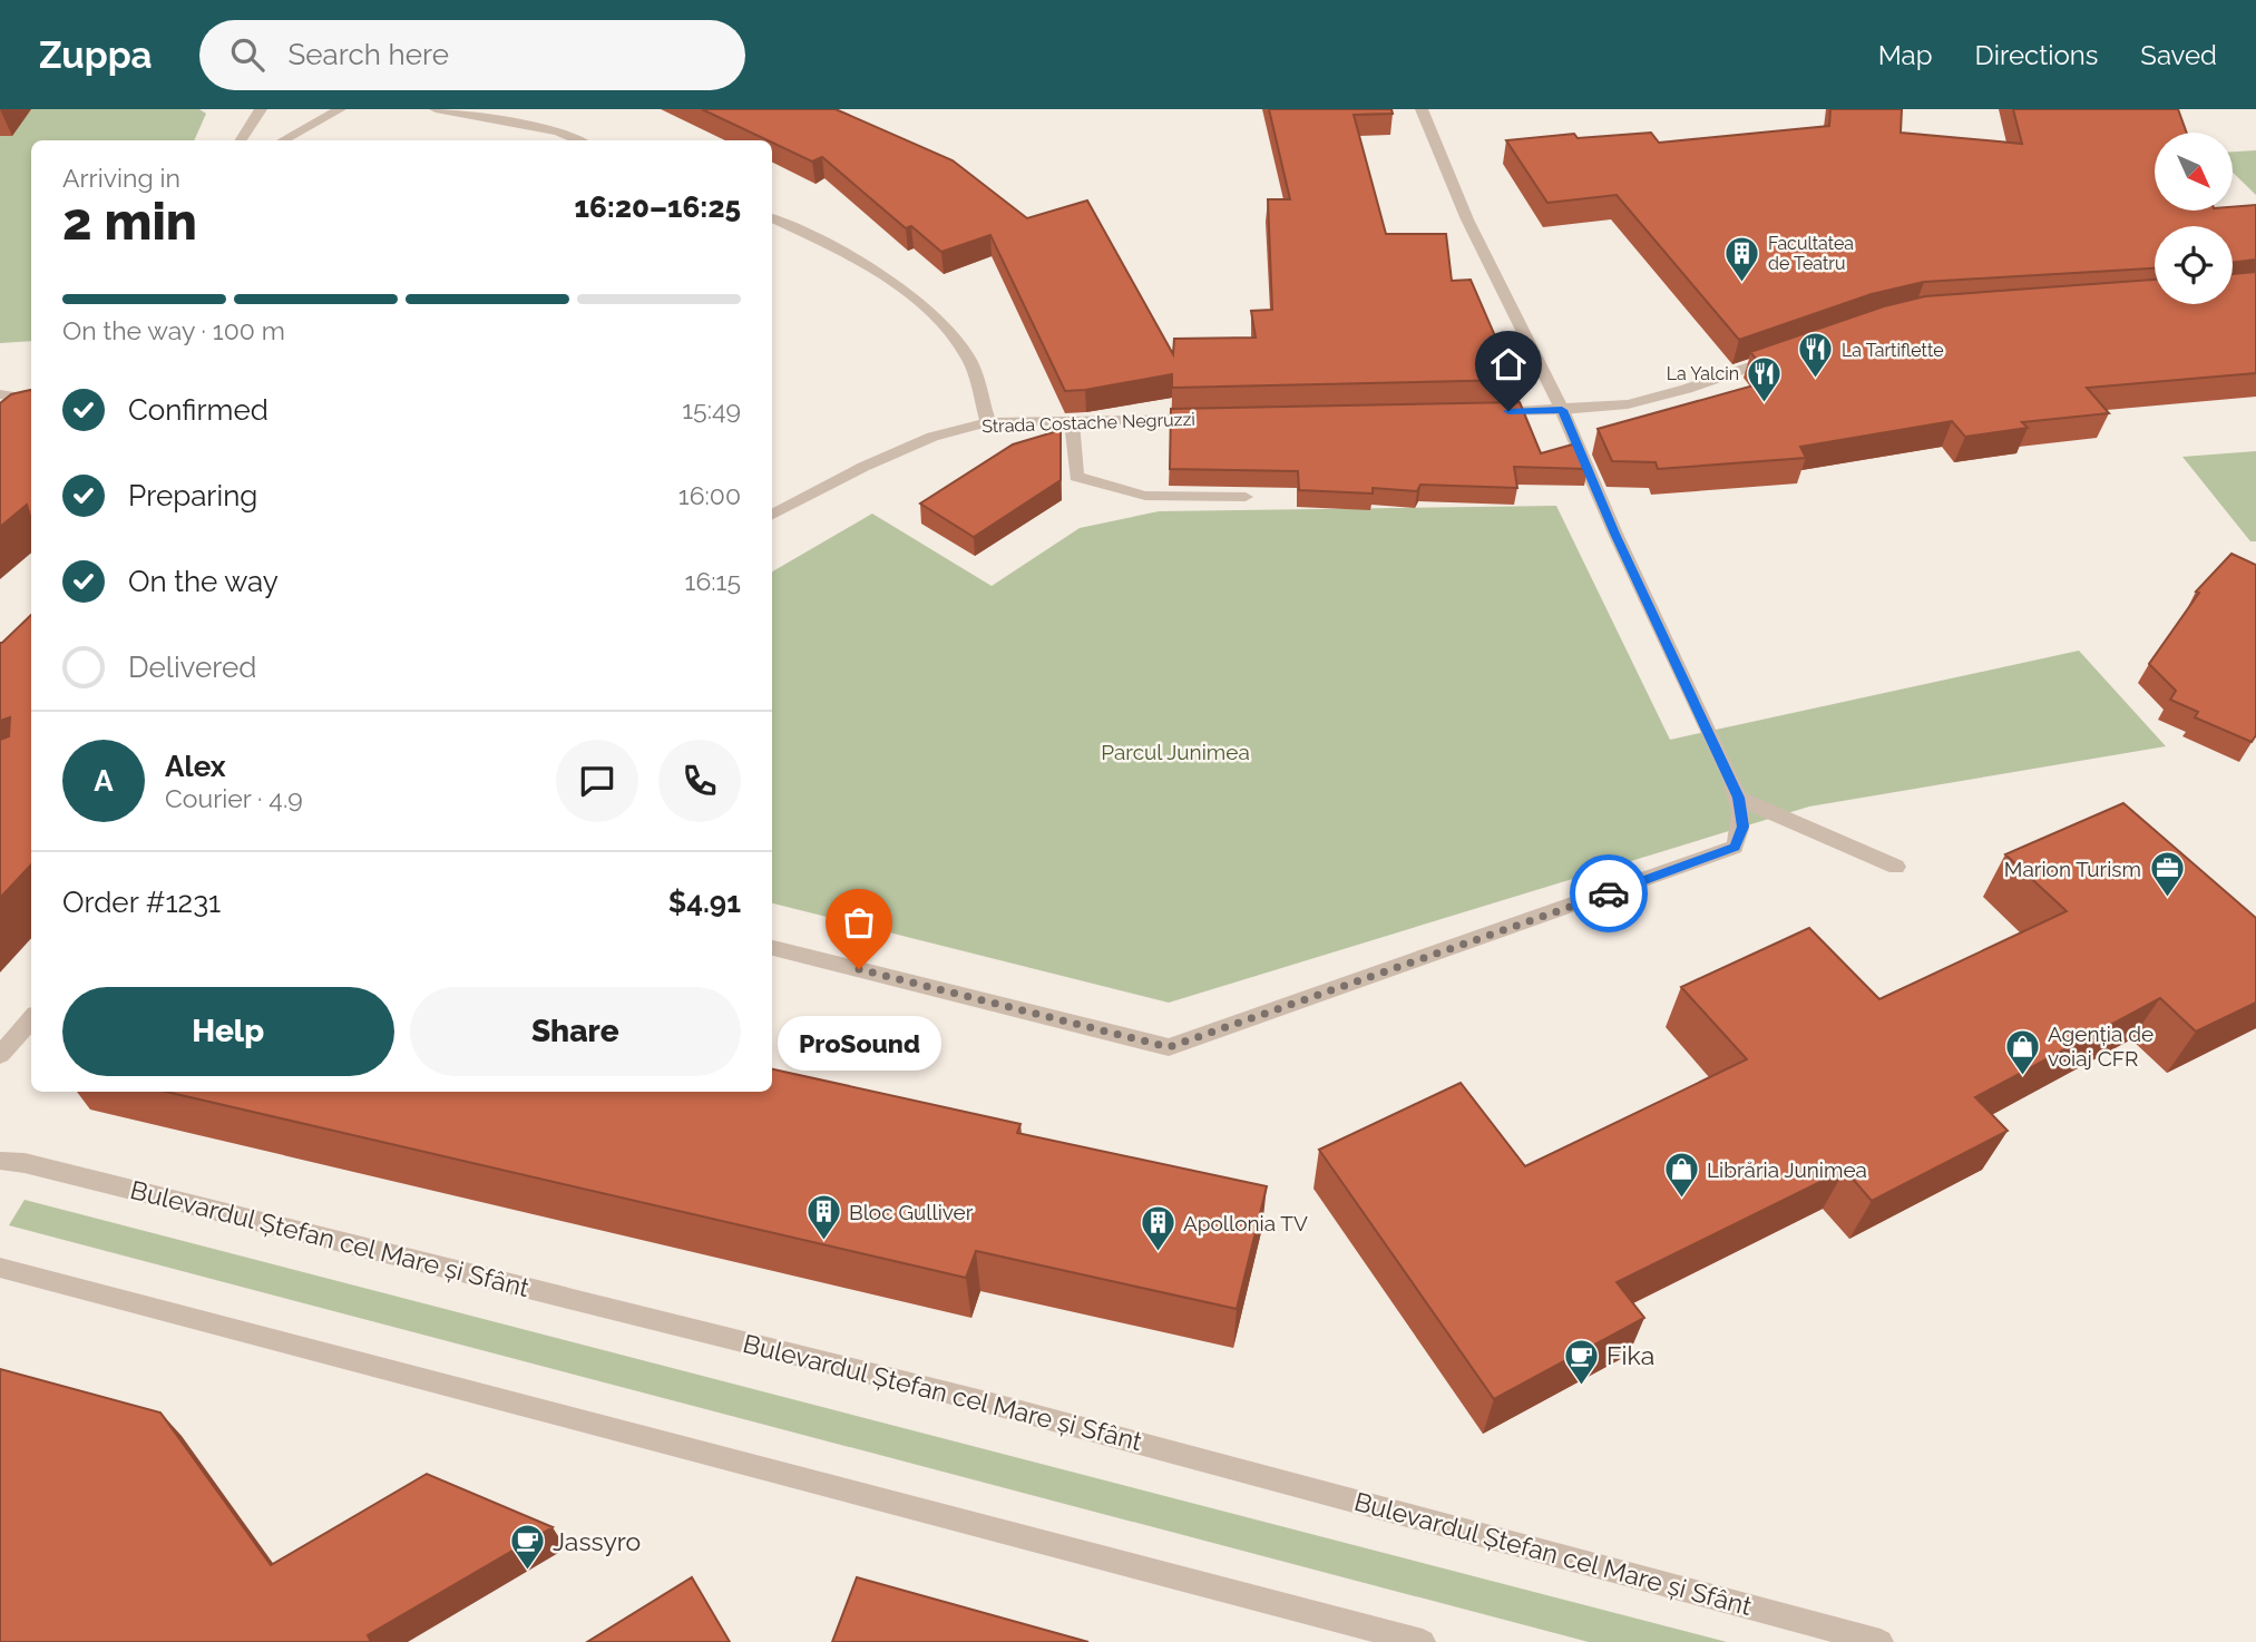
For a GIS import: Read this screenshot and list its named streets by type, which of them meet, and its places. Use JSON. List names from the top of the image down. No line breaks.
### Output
{"streets":{"street":["Strada Costache Negruzzi","Bulevardul Ștefan cel Mare și Sfânt"]},"parks":["Parcul Junimea"],"places":{"building":["Facultatea de Teatru","Bloc Gulliver","Apollonia TV"],"restaurant":["La Tartiflette","La Yalcin"],"office":["Marion Turism"],"other":["ProSound"],"shop":["Agenția de voiaj CFR","Librăria Junimea"],"cafe":["Fika","Jassyro"]},"north":"bottom right","page":{"header":"Zuppa","search":"Search here","nav":["Map","Directions","Saved"],"heading":["2 min","Arriving in","16:20–16:25"],"panel":["Alex","Courier · 4.9","Order #1231","$4.91"],"bar":"On the way · 100 m","list":[["Confirmed","15:49"],["Preparing","16:00"],["On the way","16:15"],"Delivered"],"round":"A","buttons":["Help","Share"],"bubble":"ProSound"}}
